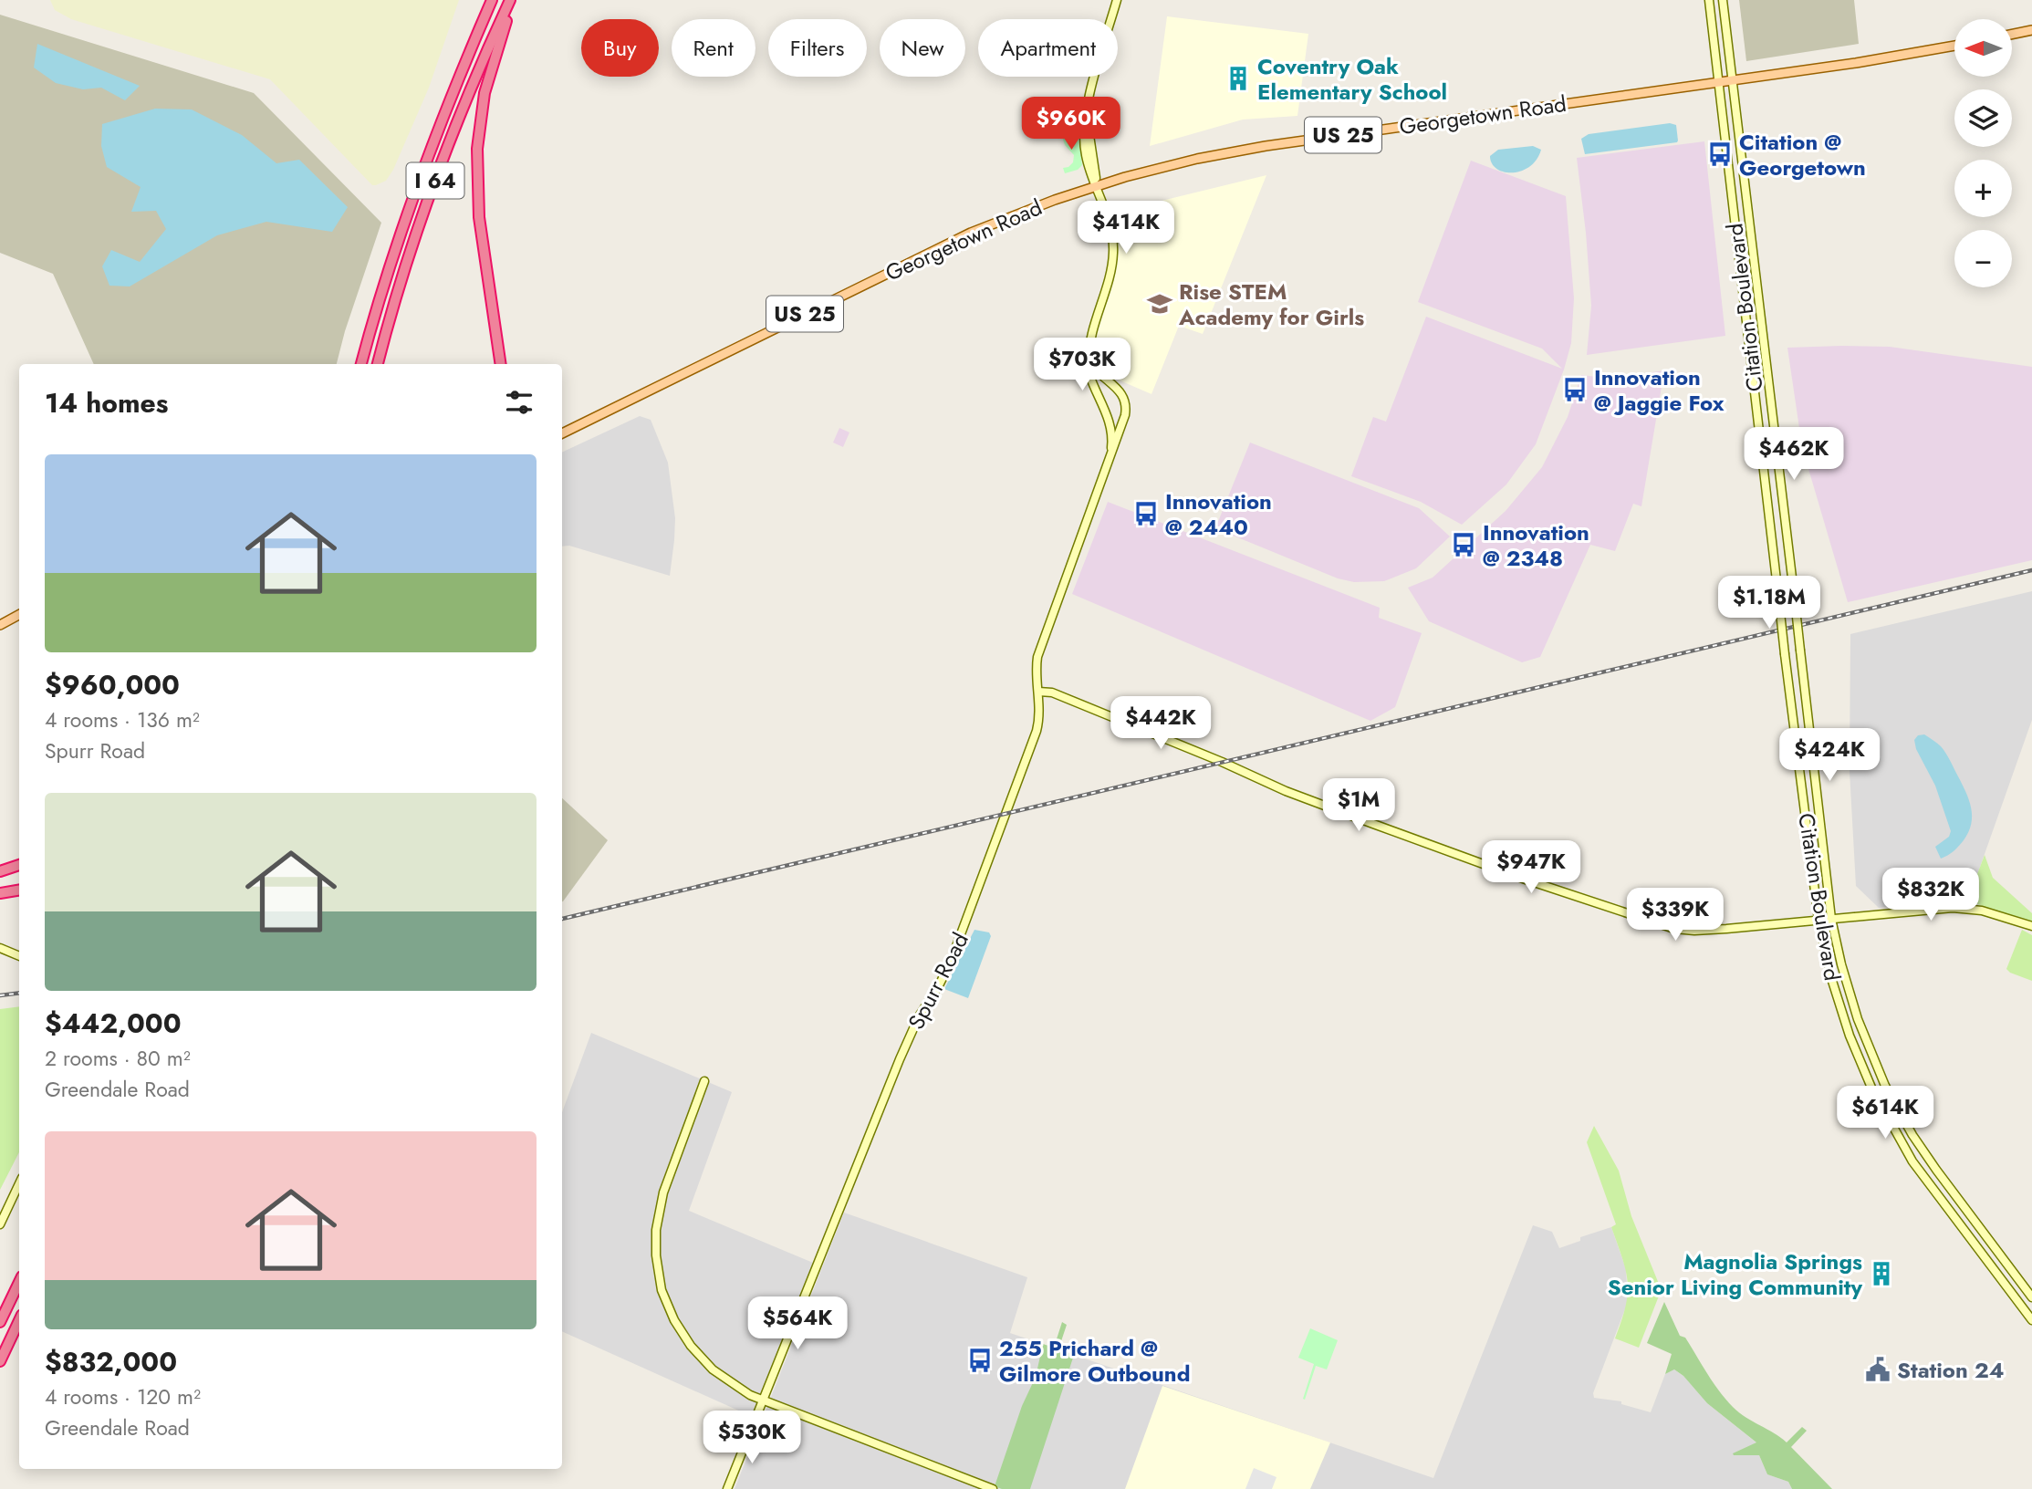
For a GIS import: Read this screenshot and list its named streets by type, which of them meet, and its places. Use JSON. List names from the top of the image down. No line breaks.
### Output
{"streets":{"highway":["I 64"],"main road":["Georgetown Road","US 25"],"street":["Citation Boulevard","Spurr Road"]},"crossings":[["Georgetown Road","Citation Boulevard"],["Georgetown Road","Spurr Road"]],"places":{"building":["Coventry Oak Elementary School","Magnolia Springs Senior Living Community"],"bus stop":["Citation @ Georgetown","Innovation @ Jaggie Fox","Innovation @ 2440","Innovation @ 2348","255 Prichard @ Gilmore Outbound"],"school or university":["Rise STEM Academy for Girls"],"public building":["Station 24"]},"north":"left","page":{"map_buttons":["+","−"],"chip":["Buy","Rent","Filters","New","Apartment"],"price":["$960K","$414K","$703K","$462K","$1.18M","$442K","$424K","$1M","$947K","$832K","$339K","$614K","$564K","$530K"],"heading":"14 homes","list":[{"name":"$960,000","note":"4 rooms · 136 m² · Spurr Road"},{"name":"$442,000","note":"2 rooms · 80 m² · Greendale Road"},{"name":"$832,000","note":"4 rooms · 120 m² · Greendale Road"}]}}
